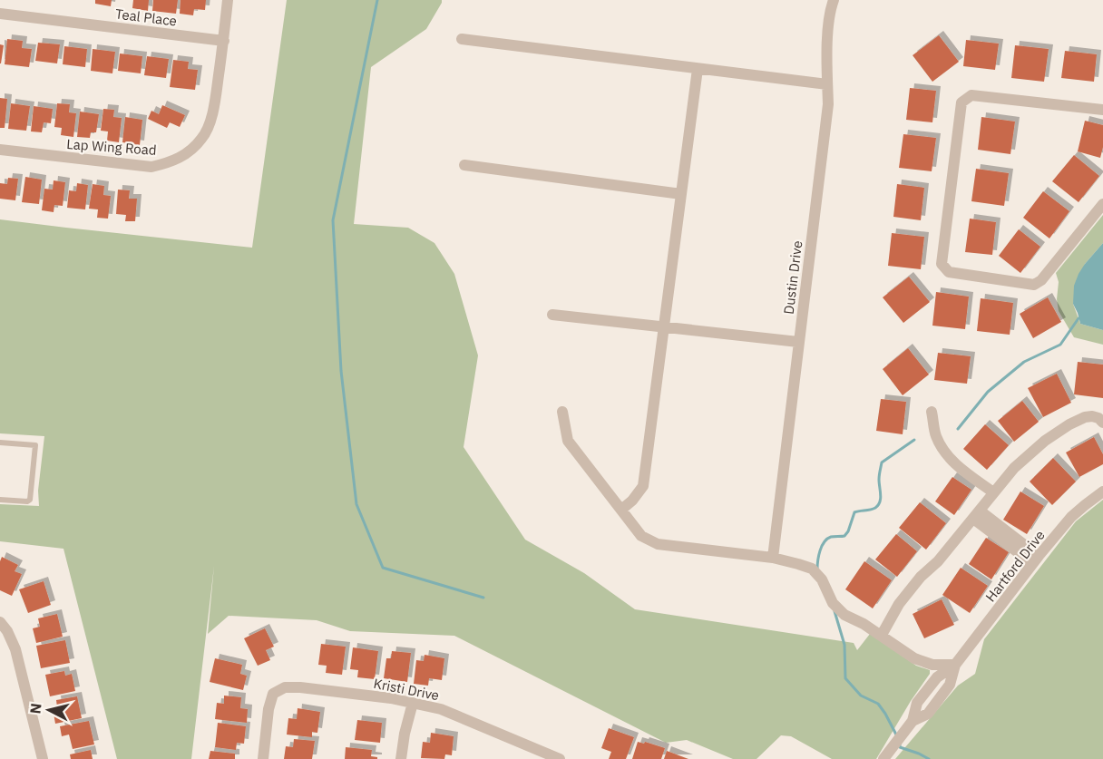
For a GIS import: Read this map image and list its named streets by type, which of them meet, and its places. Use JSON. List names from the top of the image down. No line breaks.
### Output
{"streets":{"street":["Teal Place","Lap Wing Road","Dustin Drive","Hartford Drive","Kristi Drive"]},"crossings":[["Teal Place","Lap Wing Road"]],"north":"left"}
